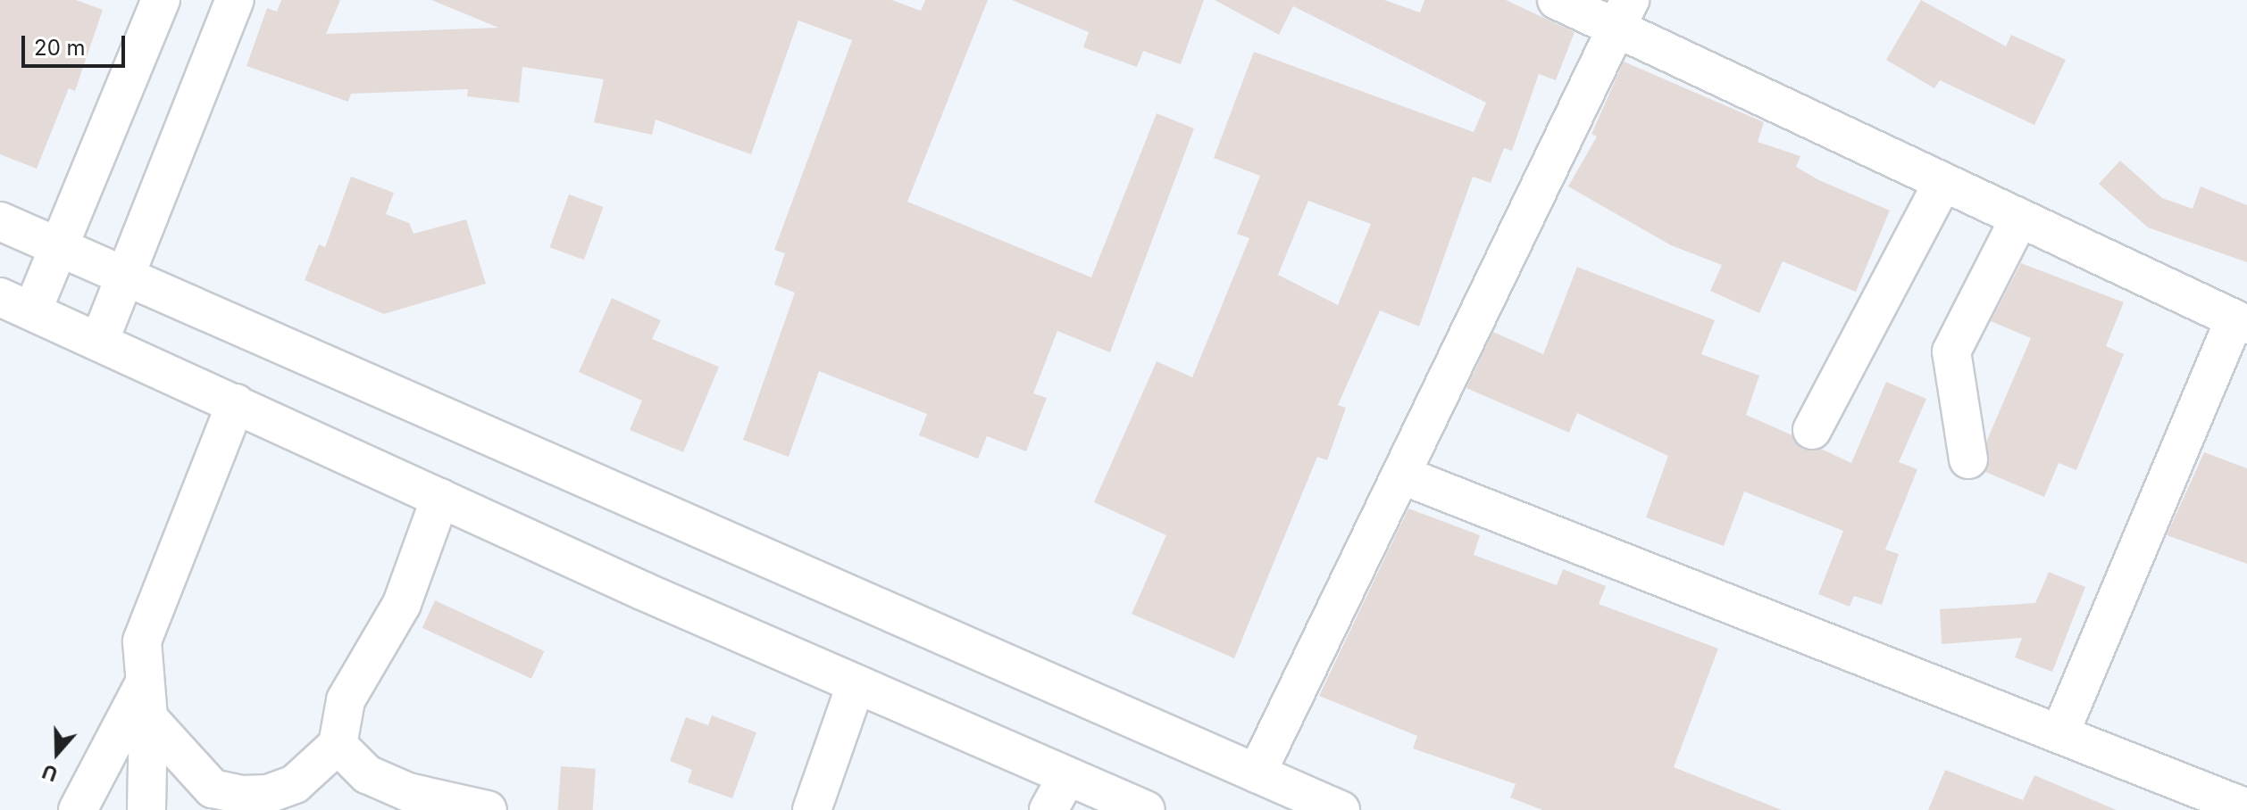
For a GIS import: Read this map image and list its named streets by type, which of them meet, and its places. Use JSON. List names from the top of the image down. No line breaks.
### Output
{"scale_bar":"20 m","north":"bottom"}
